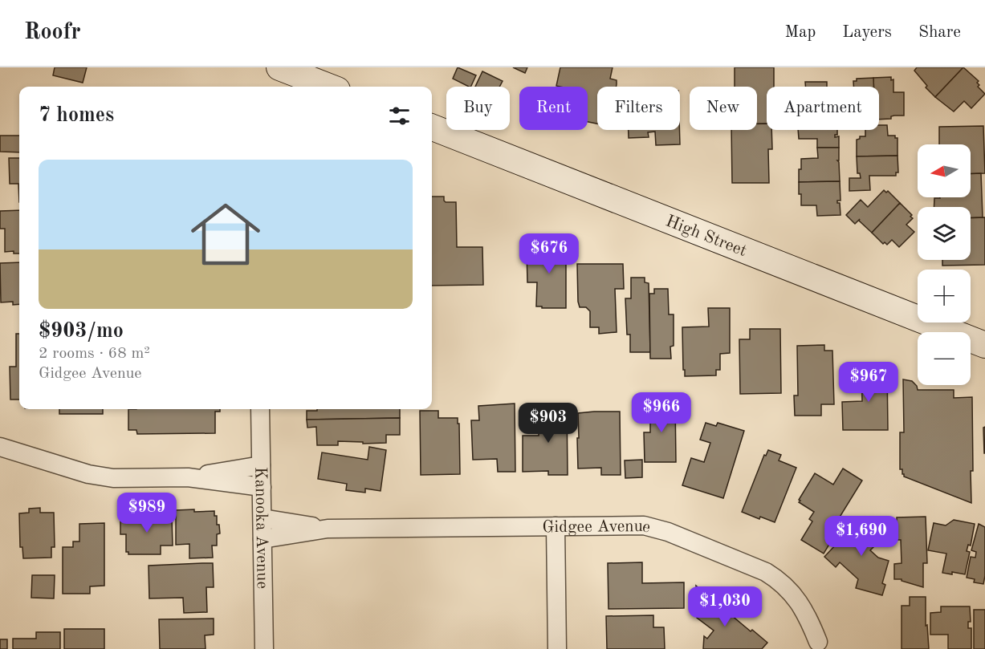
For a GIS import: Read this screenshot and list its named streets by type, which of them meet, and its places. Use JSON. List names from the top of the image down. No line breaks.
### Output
{"streets":{"main road":["High Street"],"street":["Kanooka Avenue","Gidgee Avenue"]},"crossings":[["Kanooka Avenue","Gidgee Avenue"]],"north":"left","page":{"header":"Roofr","nav":["Map","Layers","Share"],"chip":["Buy","Rent","Filters","New","Apartment"],"heading":"7 homes","map_buttons":["+","−"],"list":[{"name":"$903/mo","note":"2 rooms · 68 m² · Gidgee Avenue"}],"price":["$676","$967","$966","$903","$989","$1,690","$1,030"]}}
